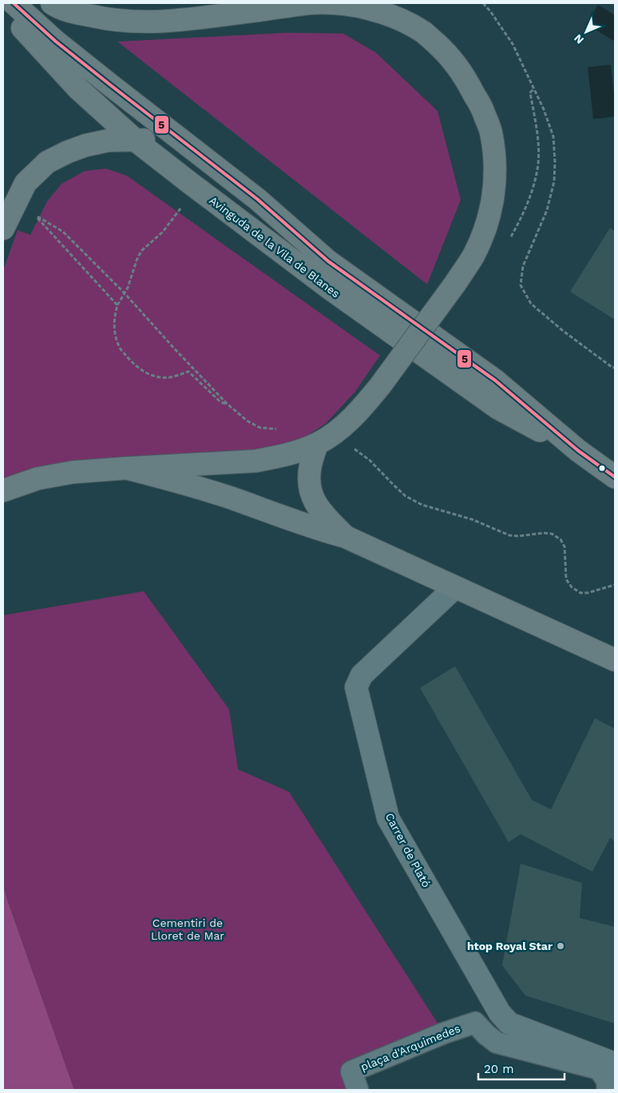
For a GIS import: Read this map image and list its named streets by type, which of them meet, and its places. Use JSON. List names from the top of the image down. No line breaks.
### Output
{"streets":{"main road":["Avinguda de la Vila de Blanes"],"street":["Carrer de Plató","plaça d'Arquimedes"]},"parks":["Cementiri de Lloret de Mar"],"places":["htop Royal Star"],"lines":["transit line 5"],"scale_bar":"20 m","north":"bottom left"}
